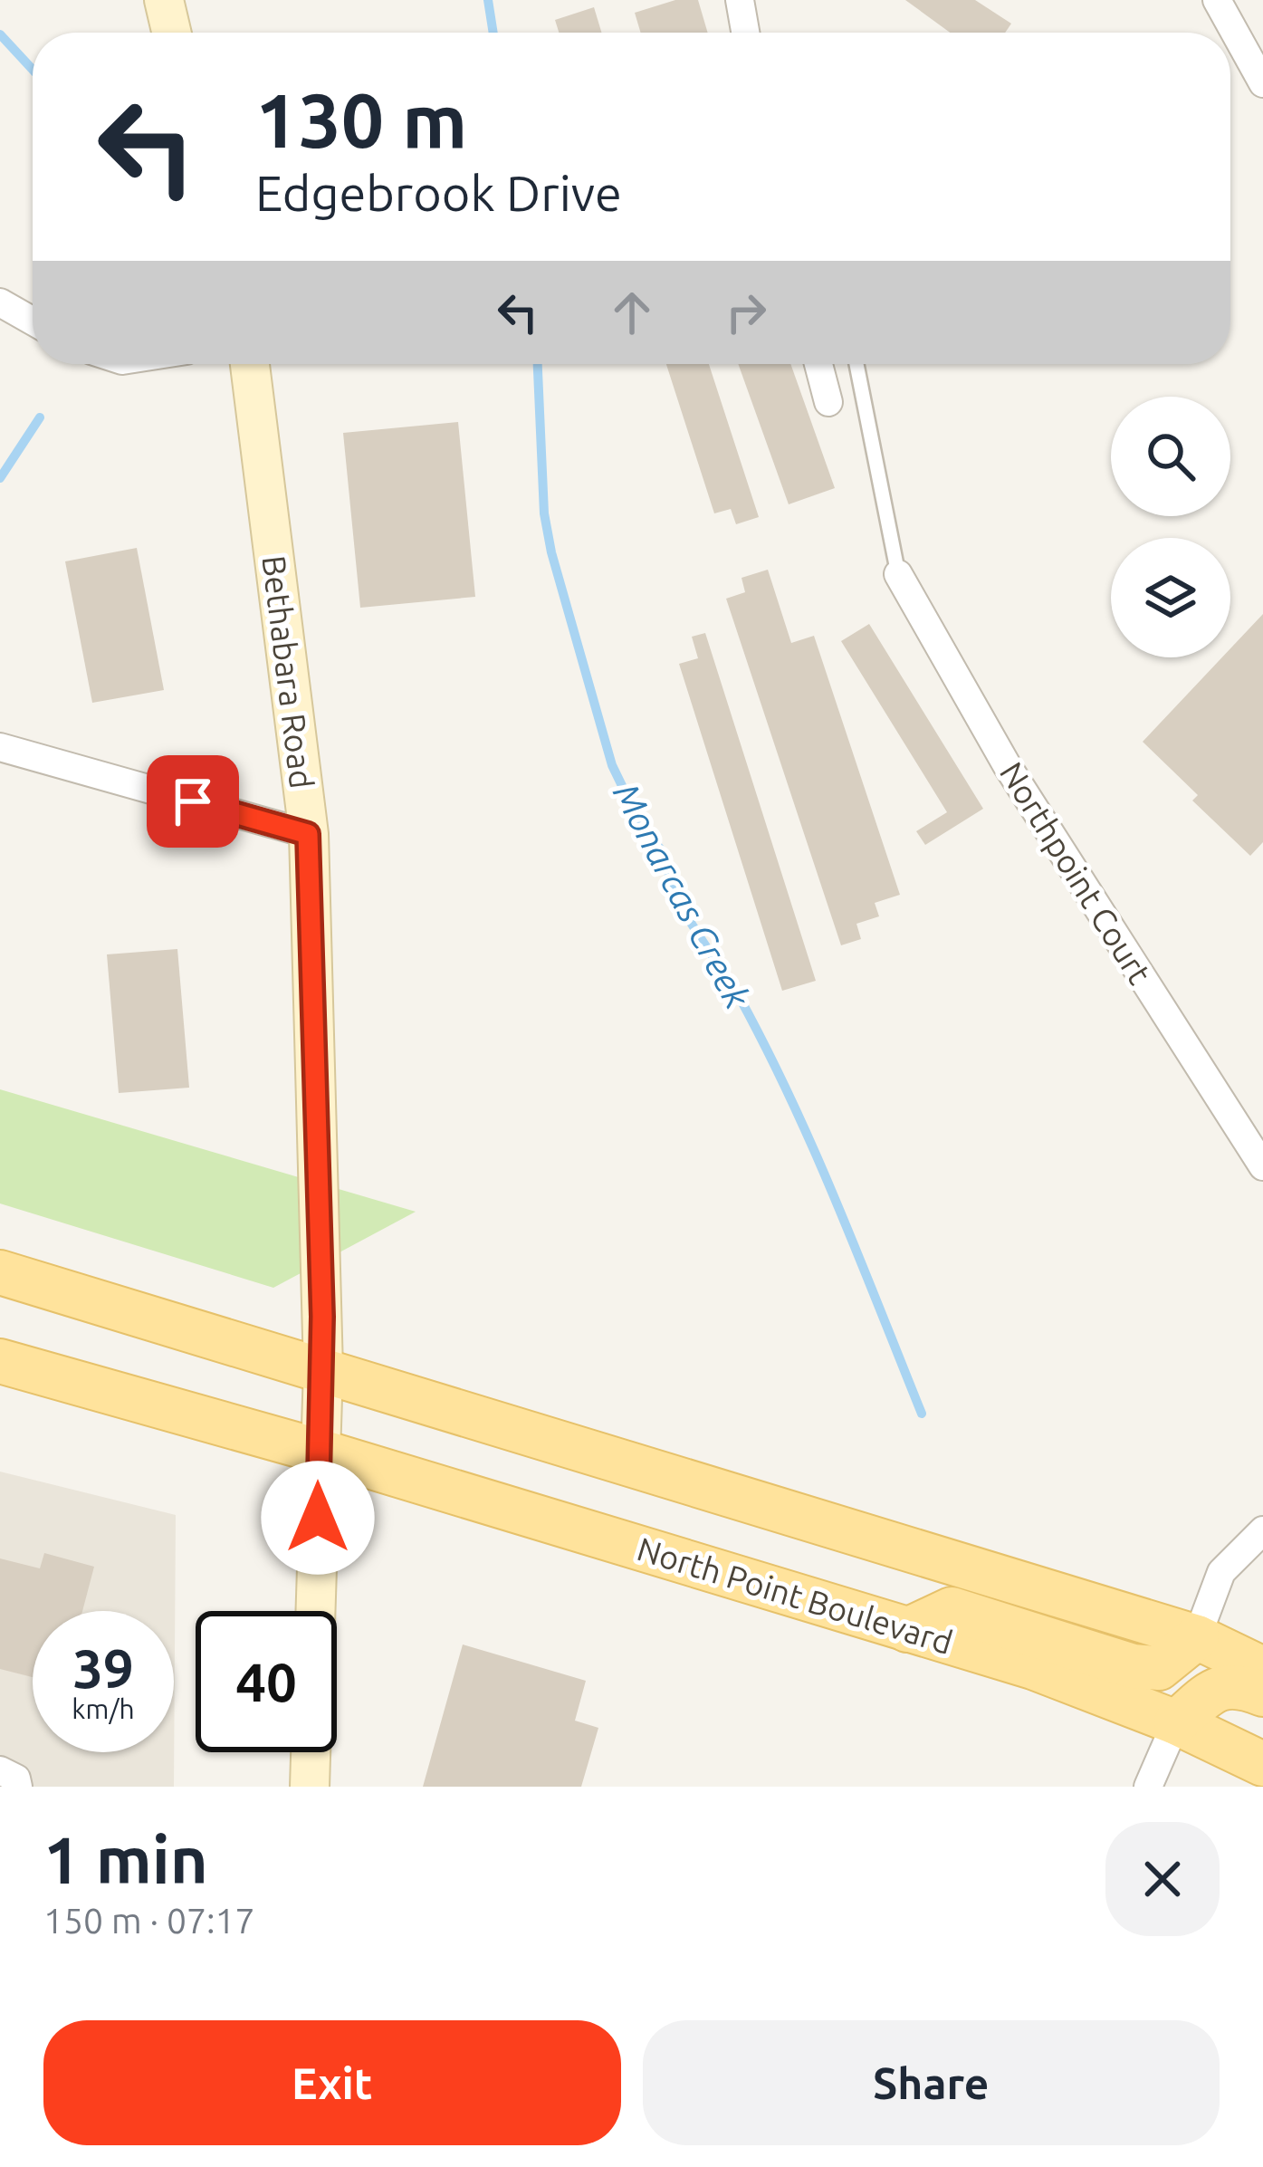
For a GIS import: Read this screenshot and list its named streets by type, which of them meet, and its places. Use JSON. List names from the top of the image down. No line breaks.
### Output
{"streets":{"main road":["North Point Boulevard"],"street":["Bethabara Road","Northpoint Court"]},"crossings":[["Bethabara Road","North Point Boulevard"]],"water":["Monarcas Creek"],"page":{"turn":["130 m","Edgebrook Drive"],"speed":"39 km/h","limit":"40","heading":["1 min","150 m · 07:17"],"buttons":["Exit","Share"]}}
